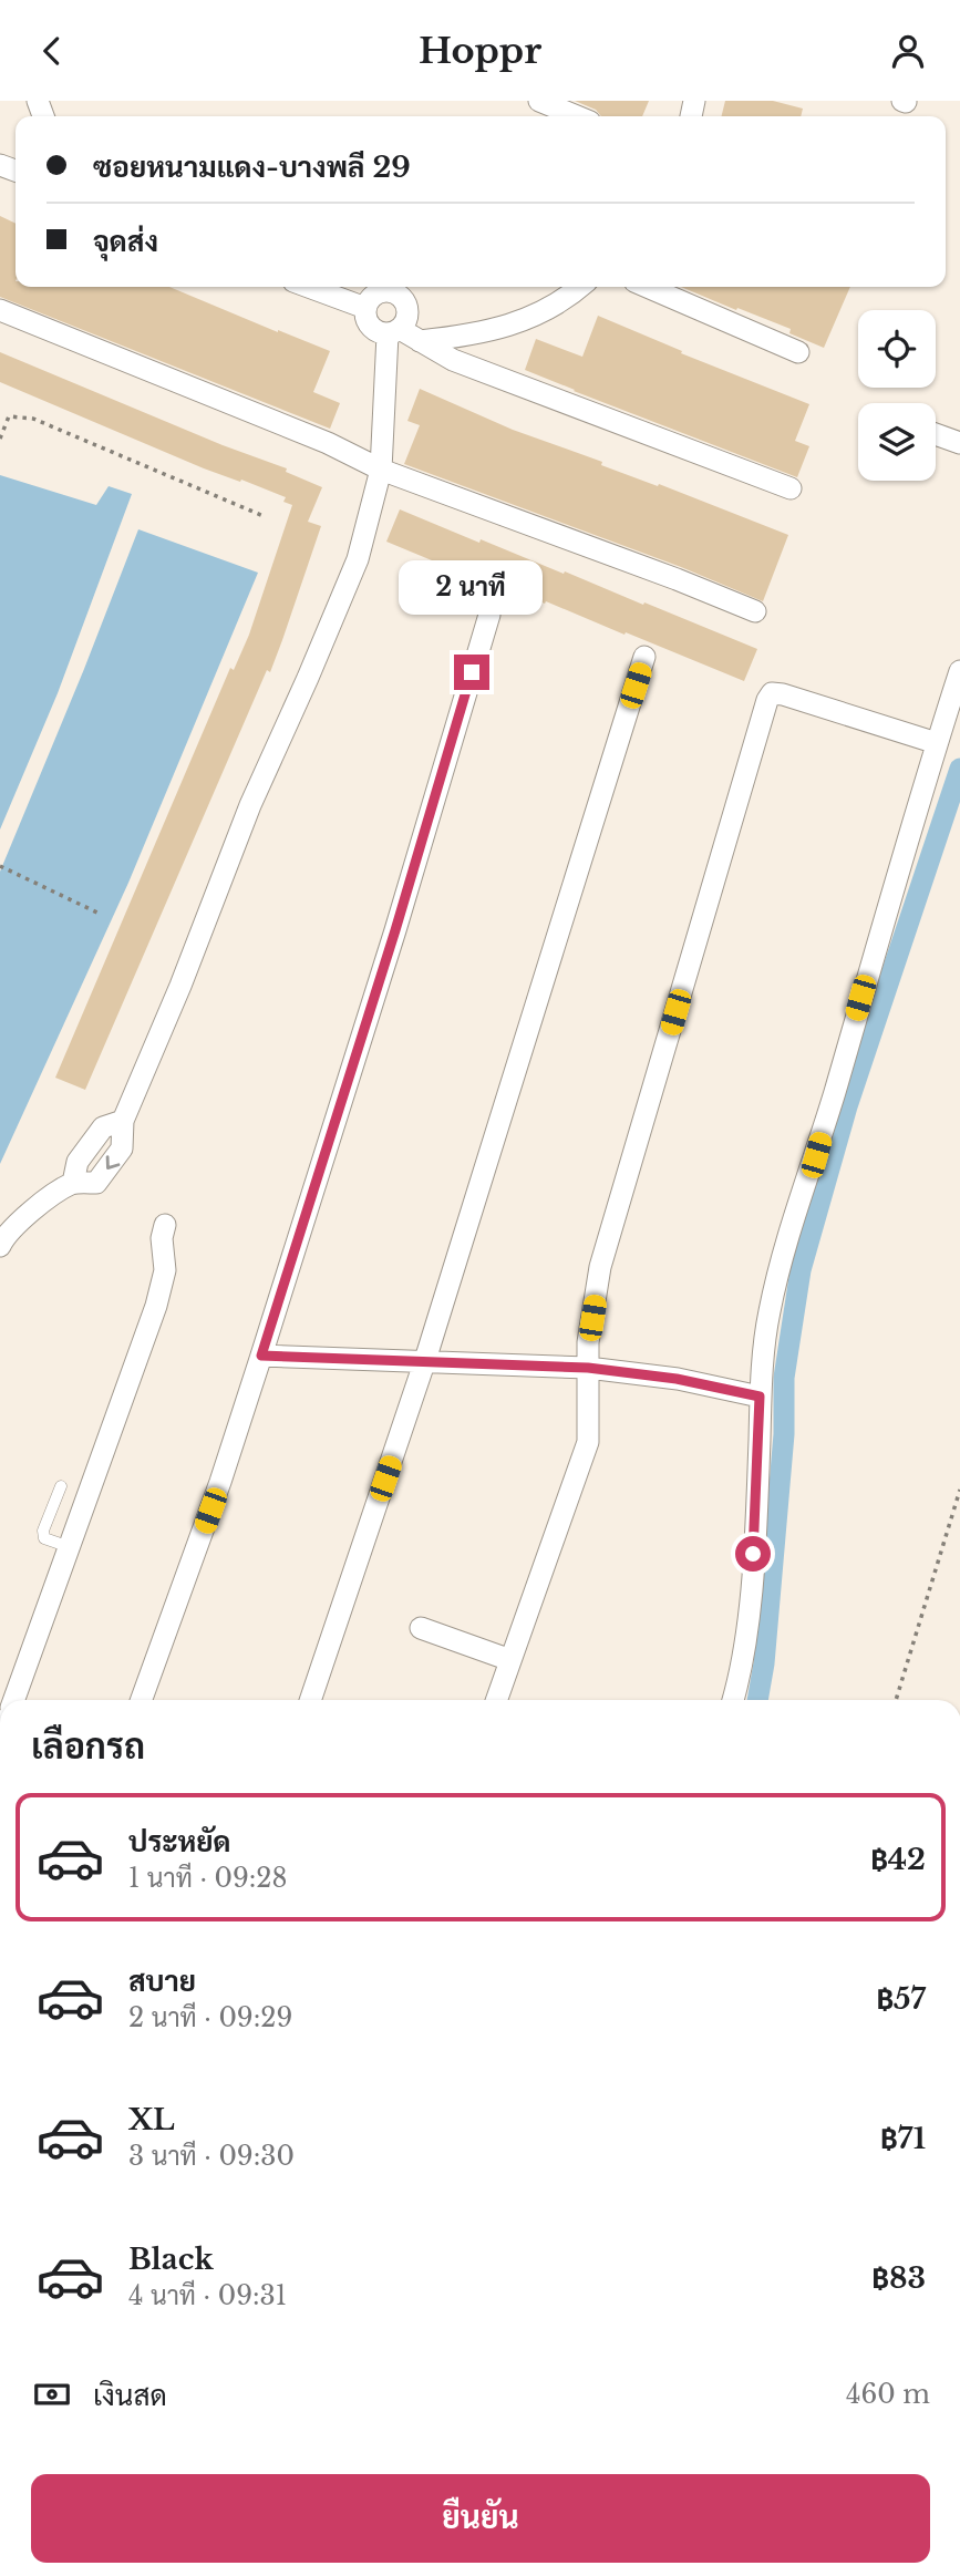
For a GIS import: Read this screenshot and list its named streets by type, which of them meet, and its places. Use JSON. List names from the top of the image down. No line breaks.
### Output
{"page":{"header":"Hoppr","banner":["ซอยหนามแดง-บางพลี 29","จุดส่ง"],"bubble":"2 นาที","heading":"เลือกรถ","list":[{"name":"ประหยัด","note":"1 นาที · 09:28","value":"฿42"},{"name":"สบาย","note":"2 นาที · 09:29","value":"฿57"},{"name":"XL","note":"3 นาที · 09:30","value":"฿71"},{"name":"Black","note":"4 นาที · 09:31","value":"฿83"}],"pay":["เงินสด","460 m"],"buttons":"ยืนยัน"}}
